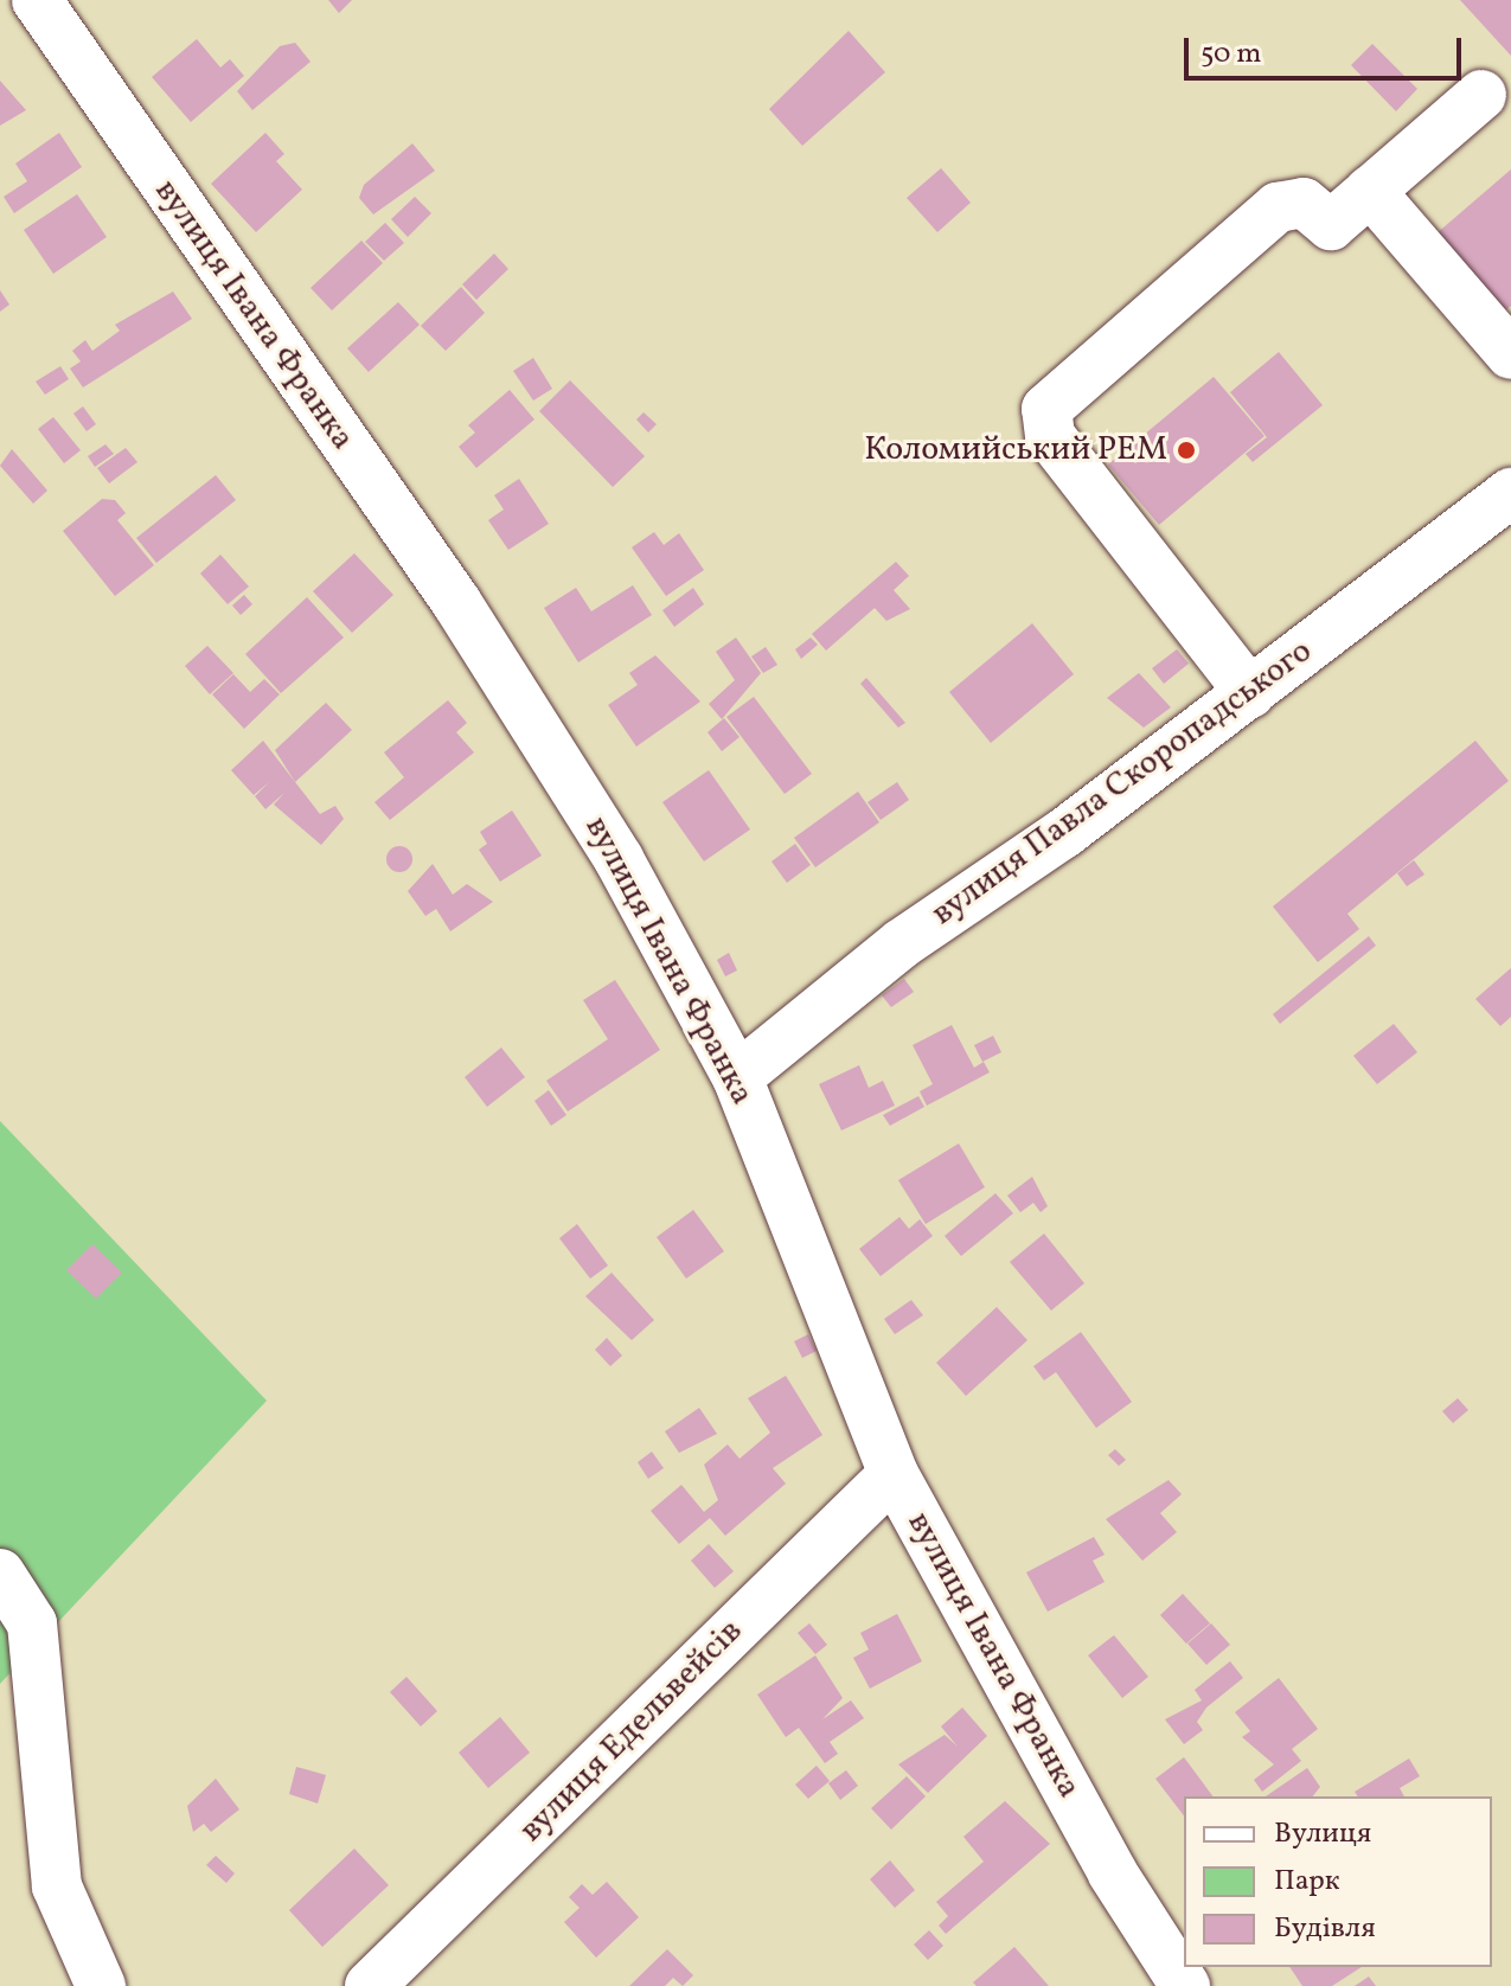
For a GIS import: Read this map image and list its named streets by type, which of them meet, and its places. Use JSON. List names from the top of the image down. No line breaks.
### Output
{"streets":{"street":["вулиця Івана Франка","вулиця Павла Скоропадського","вулиця Едельвейсів"]},"crossings":[["вулиця Івана Франка","вулиця Павла Скоропадського"],["вулиця Івана Франка","вулиця Едельвейсів"]],"places":["Коломийський РЕМ"],"legend":["Вулиця","Парк","Будівля"],"scale_bar":"50 m"}
